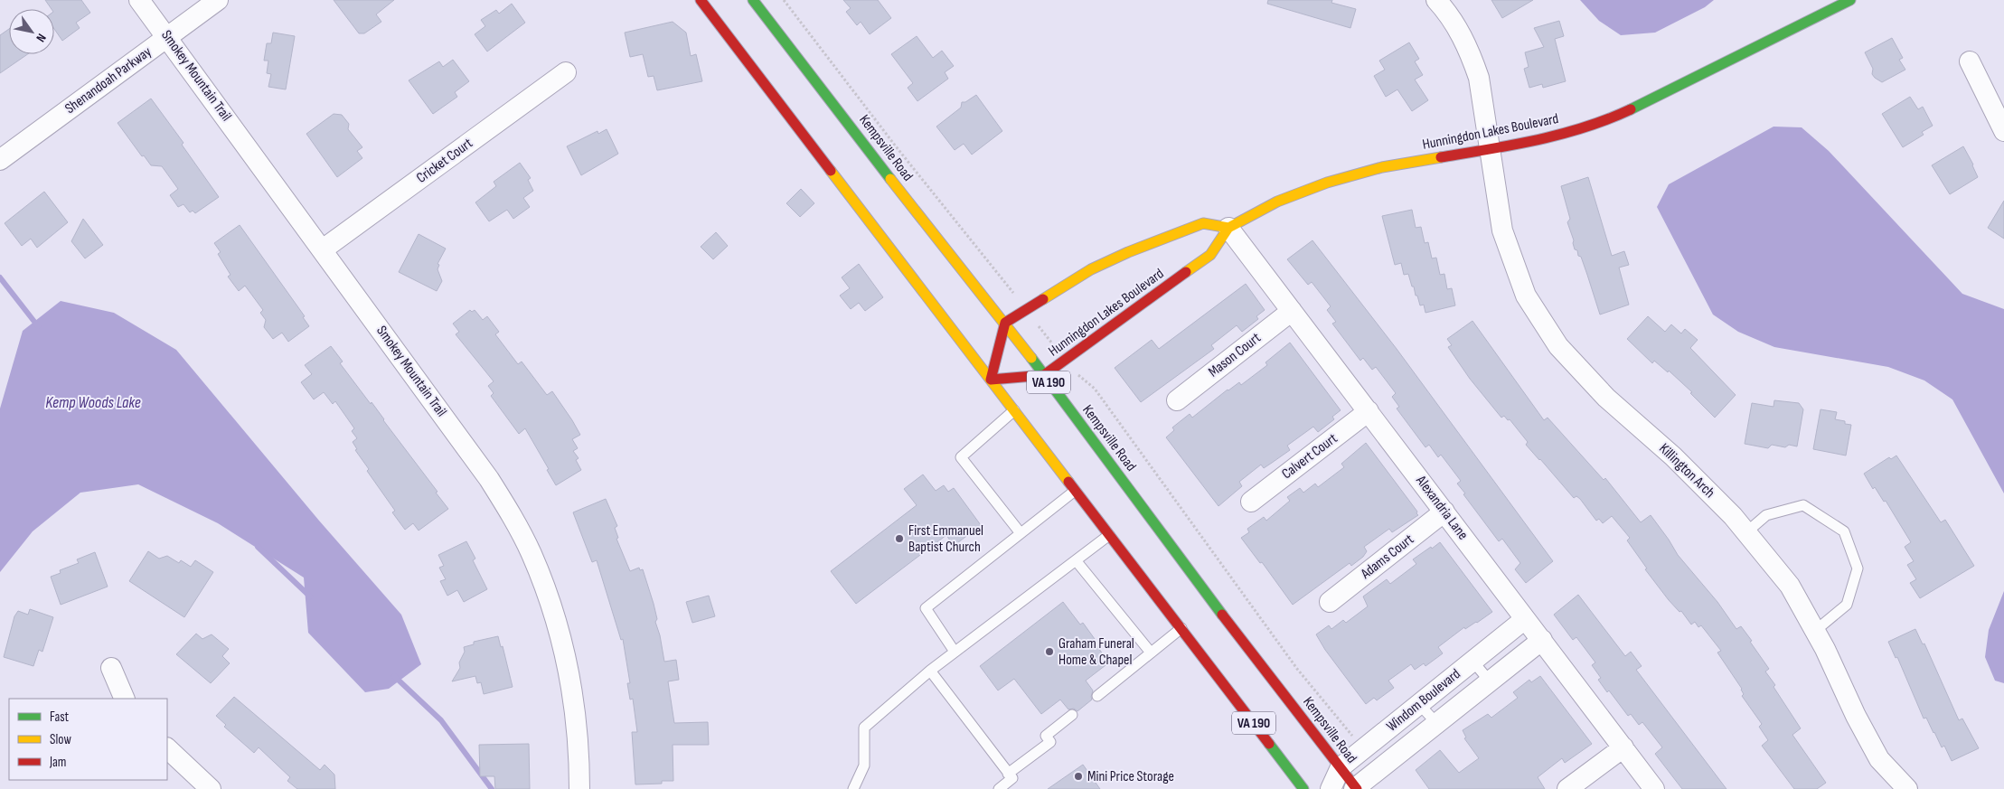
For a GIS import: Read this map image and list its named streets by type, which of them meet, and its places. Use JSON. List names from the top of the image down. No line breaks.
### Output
{"streets":{"main road":["Hunningdon Lakes Boulevard","Kempsville Road","VA 190"],"street":["Smokey Mountain Trail","Shenandoah Parkway","Cricket Court","Mason Court","Calvert Court","Killington Arch","Alexandria Lane","Adams Court","Windom Boulevard"]},"crossings":[["Smokey Mountain Trail","Shenandoah Parkway"],["Smokey Mountain Trail","Cricket Court"],["Hunningdon Lakes Boulevard","Kempsville Road"],["Hunningdon Lakes Boulevard","VA 190"],["Hunningdon Lakes Boulevard","Killington Arch"],["Hunningdon Lakes Boulevard","Alexandria Lane"],["Kempsville Road","Windom Boulevard"],["Mason Court","Alexandria Lane"],["Calvert Court","Alexandria Lane"],["Alexandria Lane","Adams Court"],["Alexandria Lane","Windom Boulevard"]],"water":["Kemp Woods Lake"],"places":["First Emmanuel Baptist Church","Graham Funeral Home & Chapel","Mini Price Storage"],"legend":["Fast","Slow","Jam"],"north":"bottom right"}
